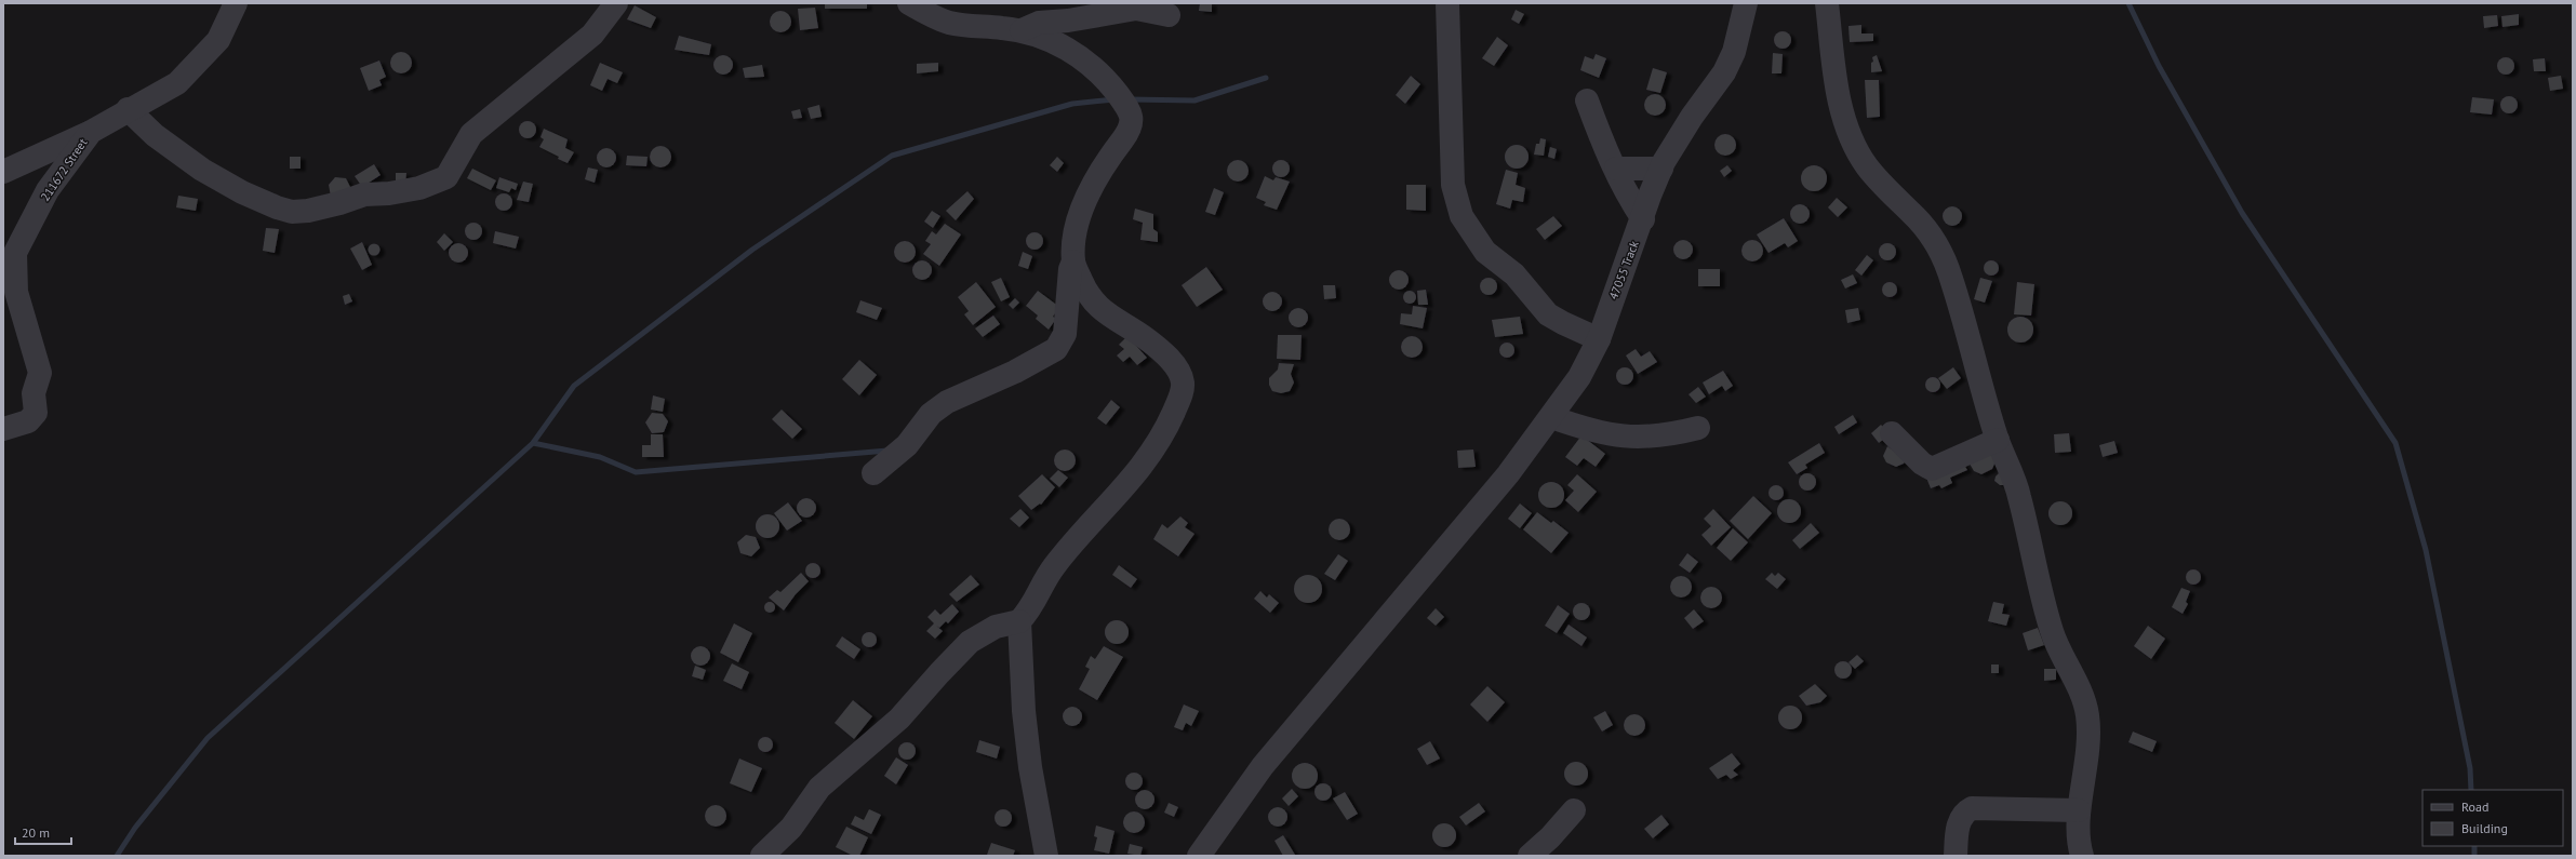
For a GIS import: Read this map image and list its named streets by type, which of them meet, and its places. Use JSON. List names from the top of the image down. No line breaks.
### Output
{"streets":{"street":["211672 Street","47055 Track"]},"legend":["Road","Building"],"scale_bar":"20 m"}
